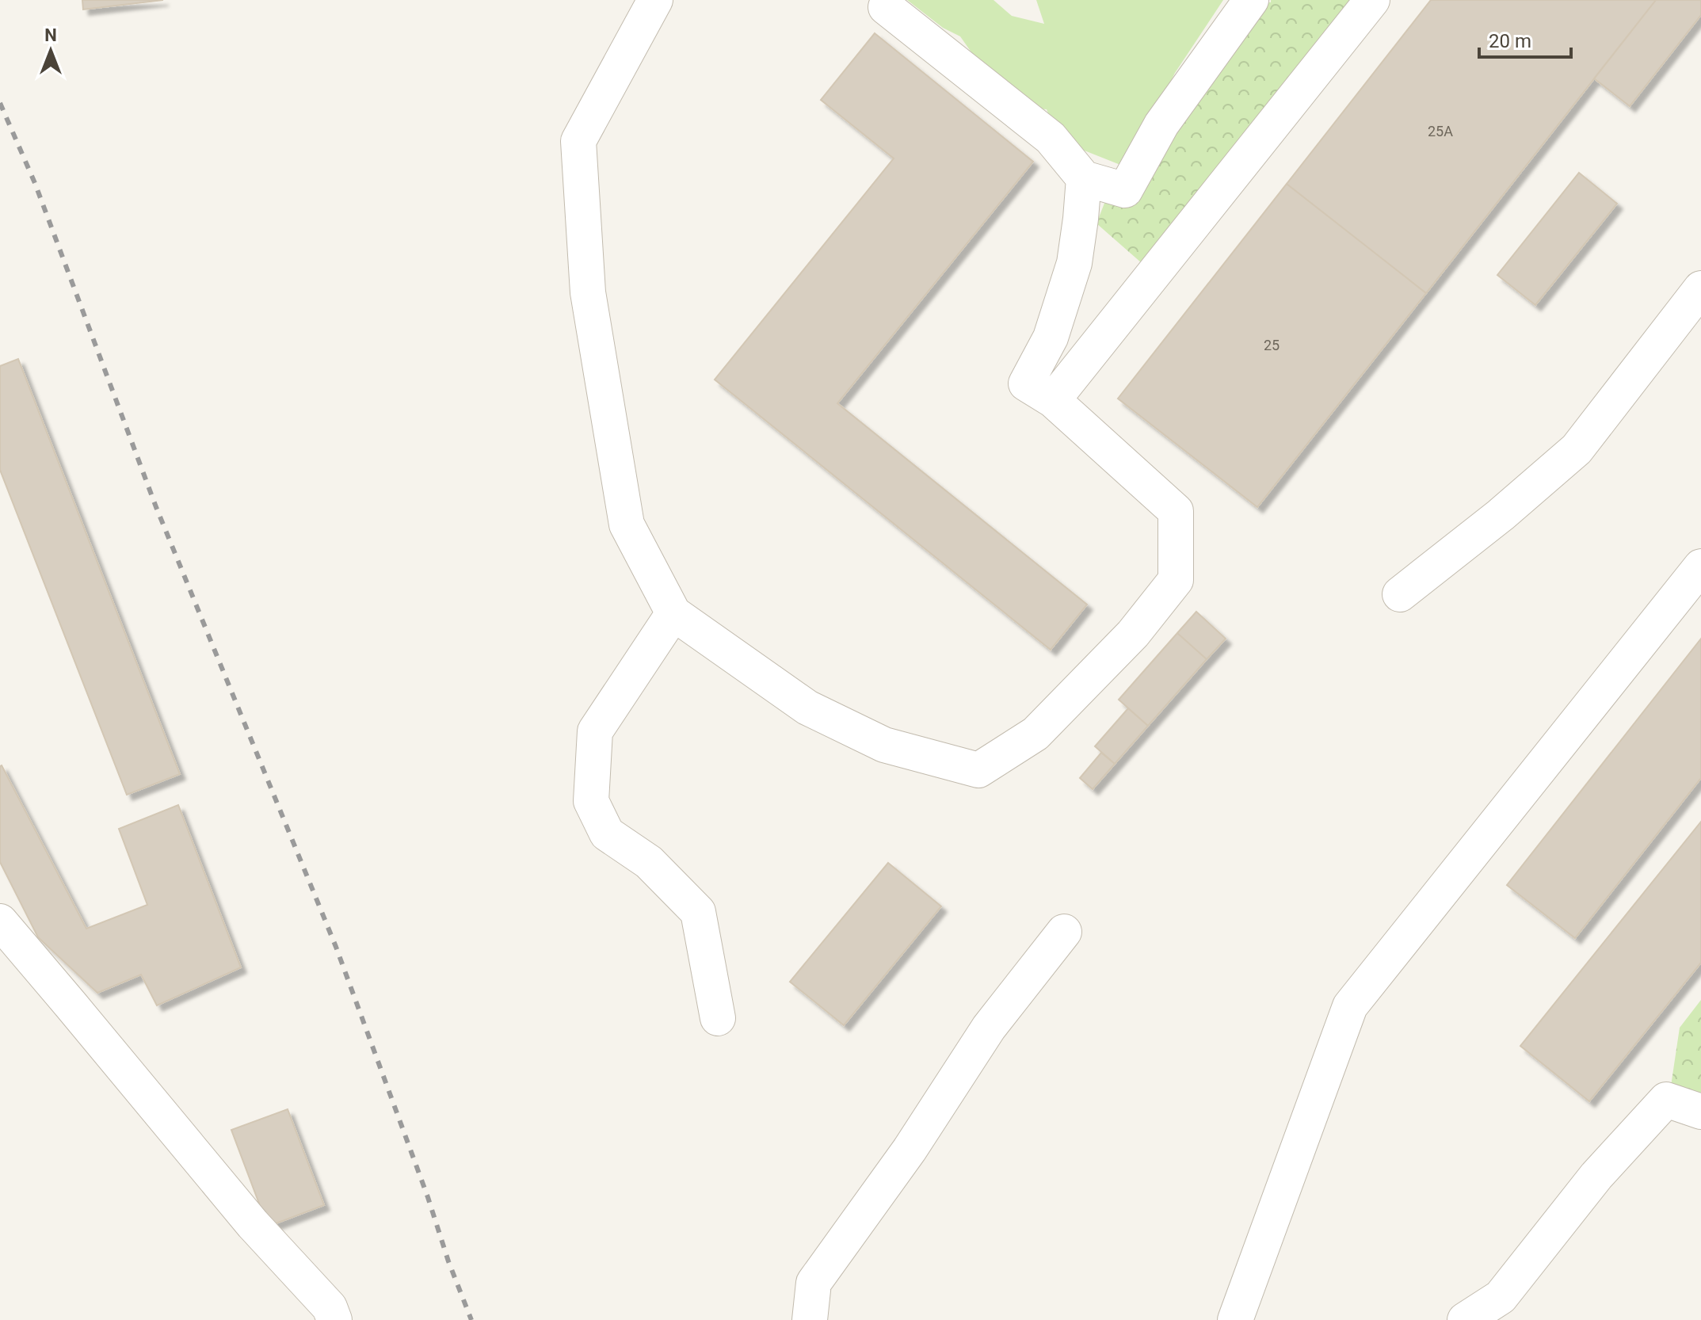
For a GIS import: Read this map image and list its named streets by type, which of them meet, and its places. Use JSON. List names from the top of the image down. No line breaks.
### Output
{"house_numbers":["25А","25"],"scale_bar":"20 m","north":"top"}
